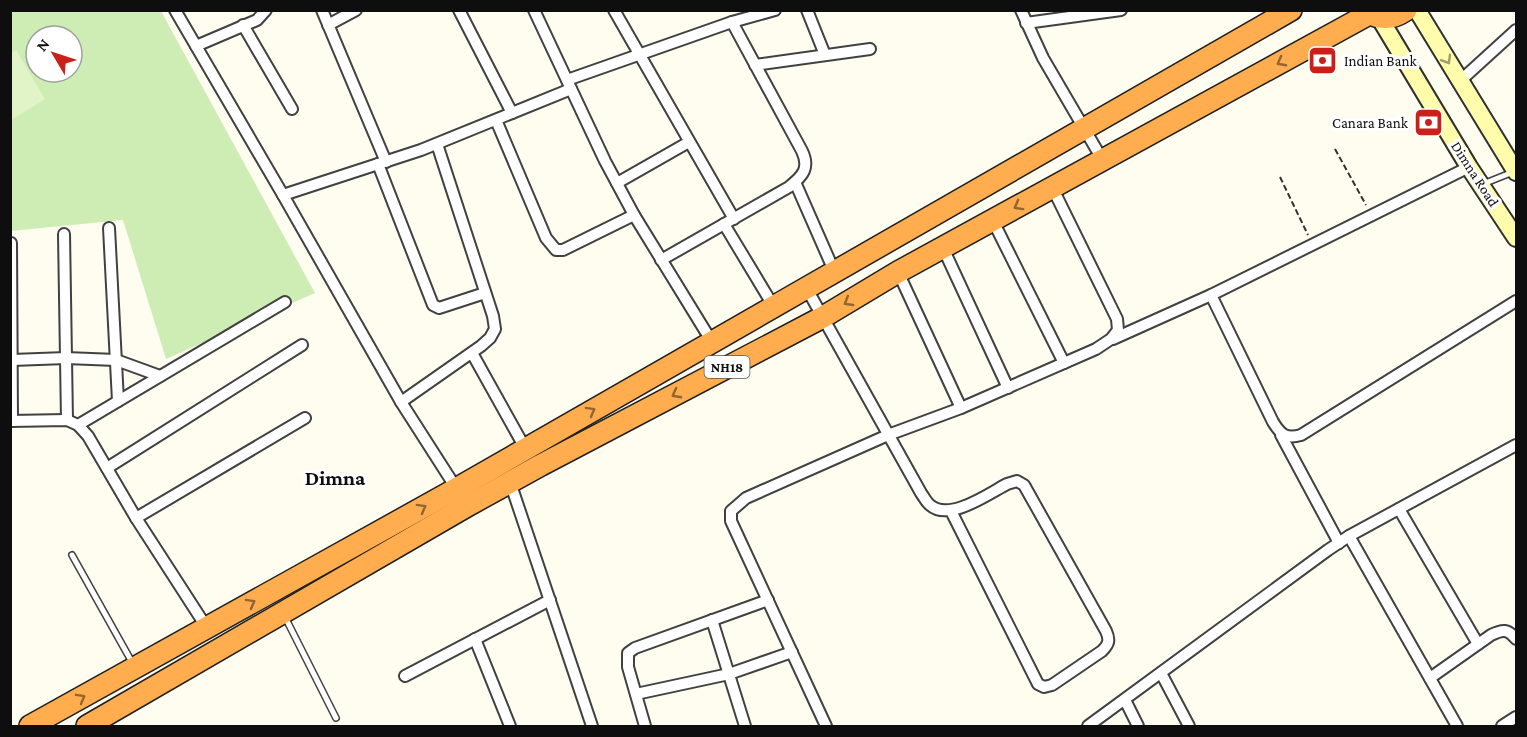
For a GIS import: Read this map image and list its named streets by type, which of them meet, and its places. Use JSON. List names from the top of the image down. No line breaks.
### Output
{"streets":{"highway":["NH18"],"street":["Dimna Road"]},"crossings":[["Dimna Road","NH18"]],"districts":["Dimna"],"places":{"bank":["Indian Bank","Canara Bank"]},"north":"top left"}
